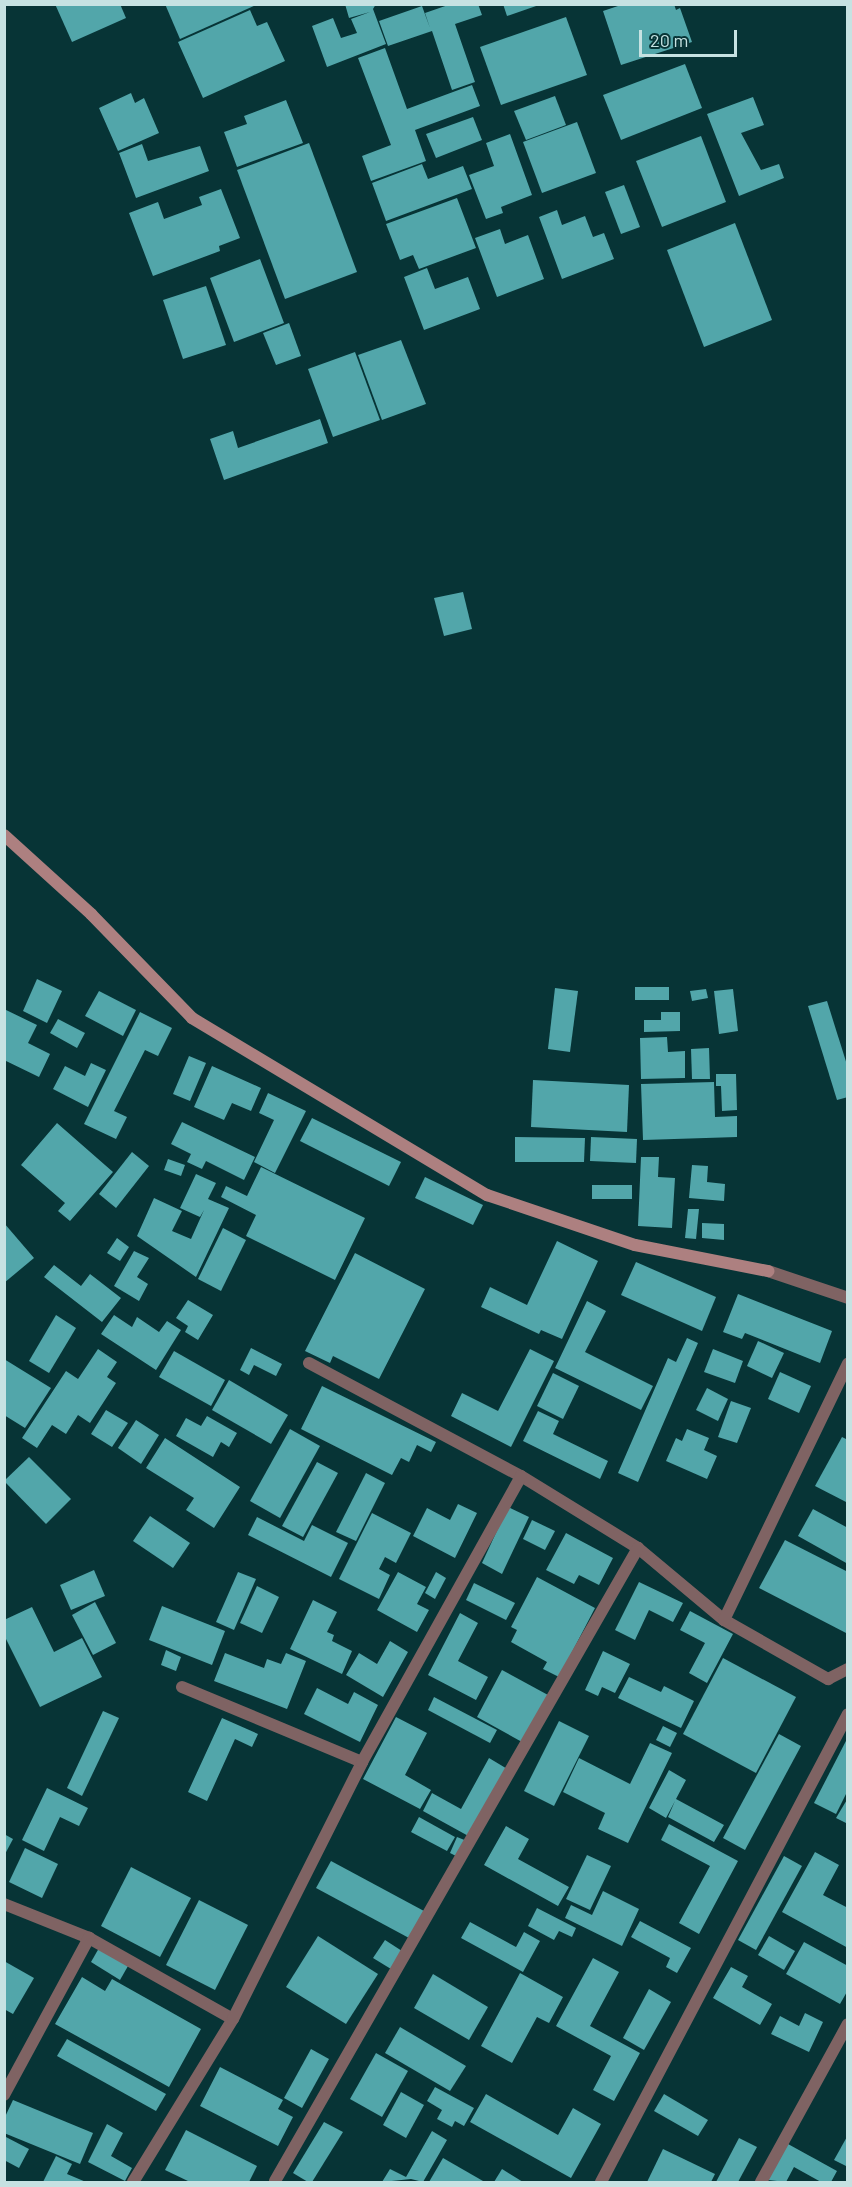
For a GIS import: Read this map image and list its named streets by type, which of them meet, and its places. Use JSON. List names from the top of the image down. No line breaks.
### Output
{"scale_bar":"20 m"}
